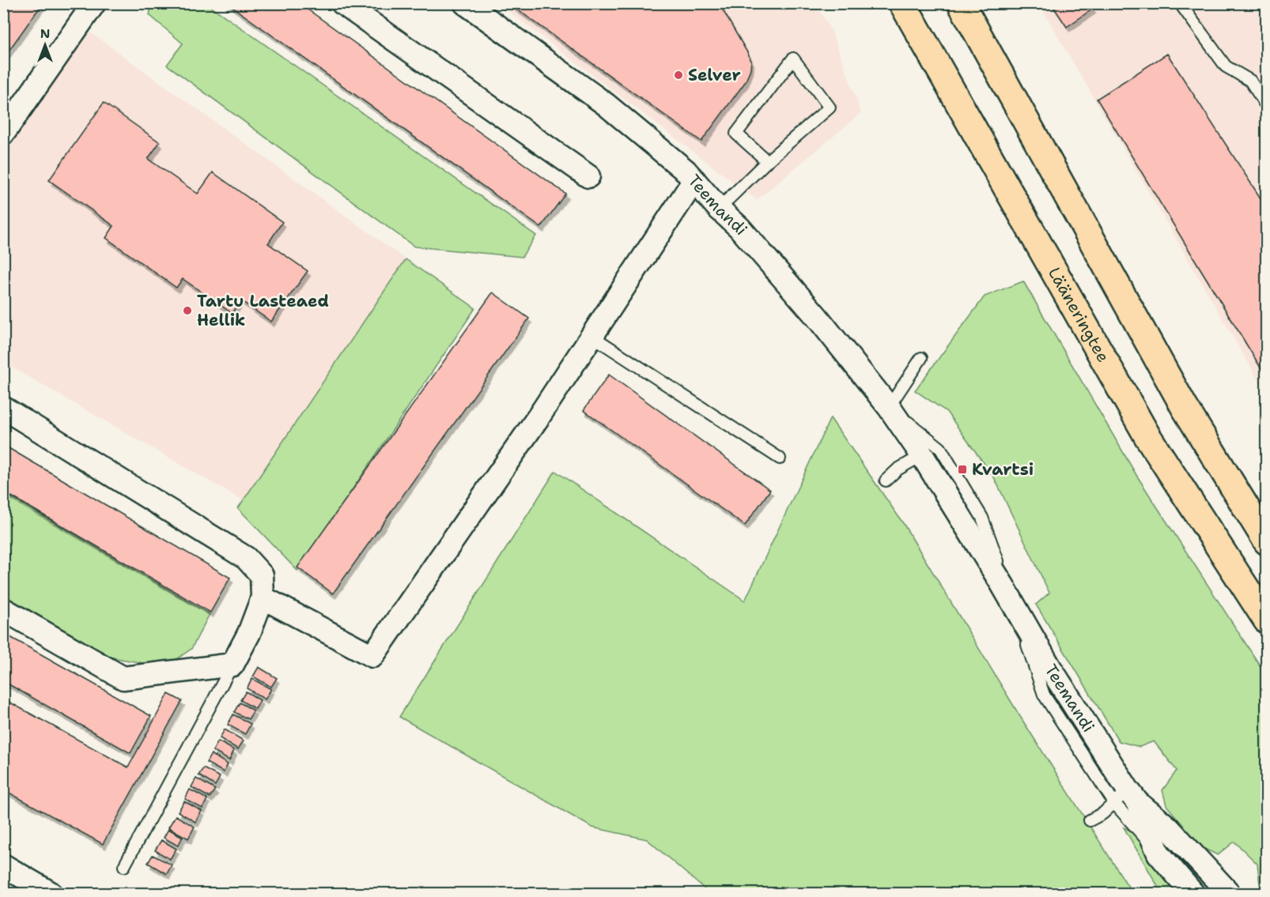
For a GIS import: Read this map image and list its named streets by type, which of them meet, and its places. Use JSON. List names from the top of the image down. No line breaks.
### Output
{"streets":{"highway":["Lääneringtee"],"street":["Teemandi"]},"places":{"other":["Selver","Tartu Lasteaed Hellik"],"transit":["Kvartsi"]},"north":"top"}
